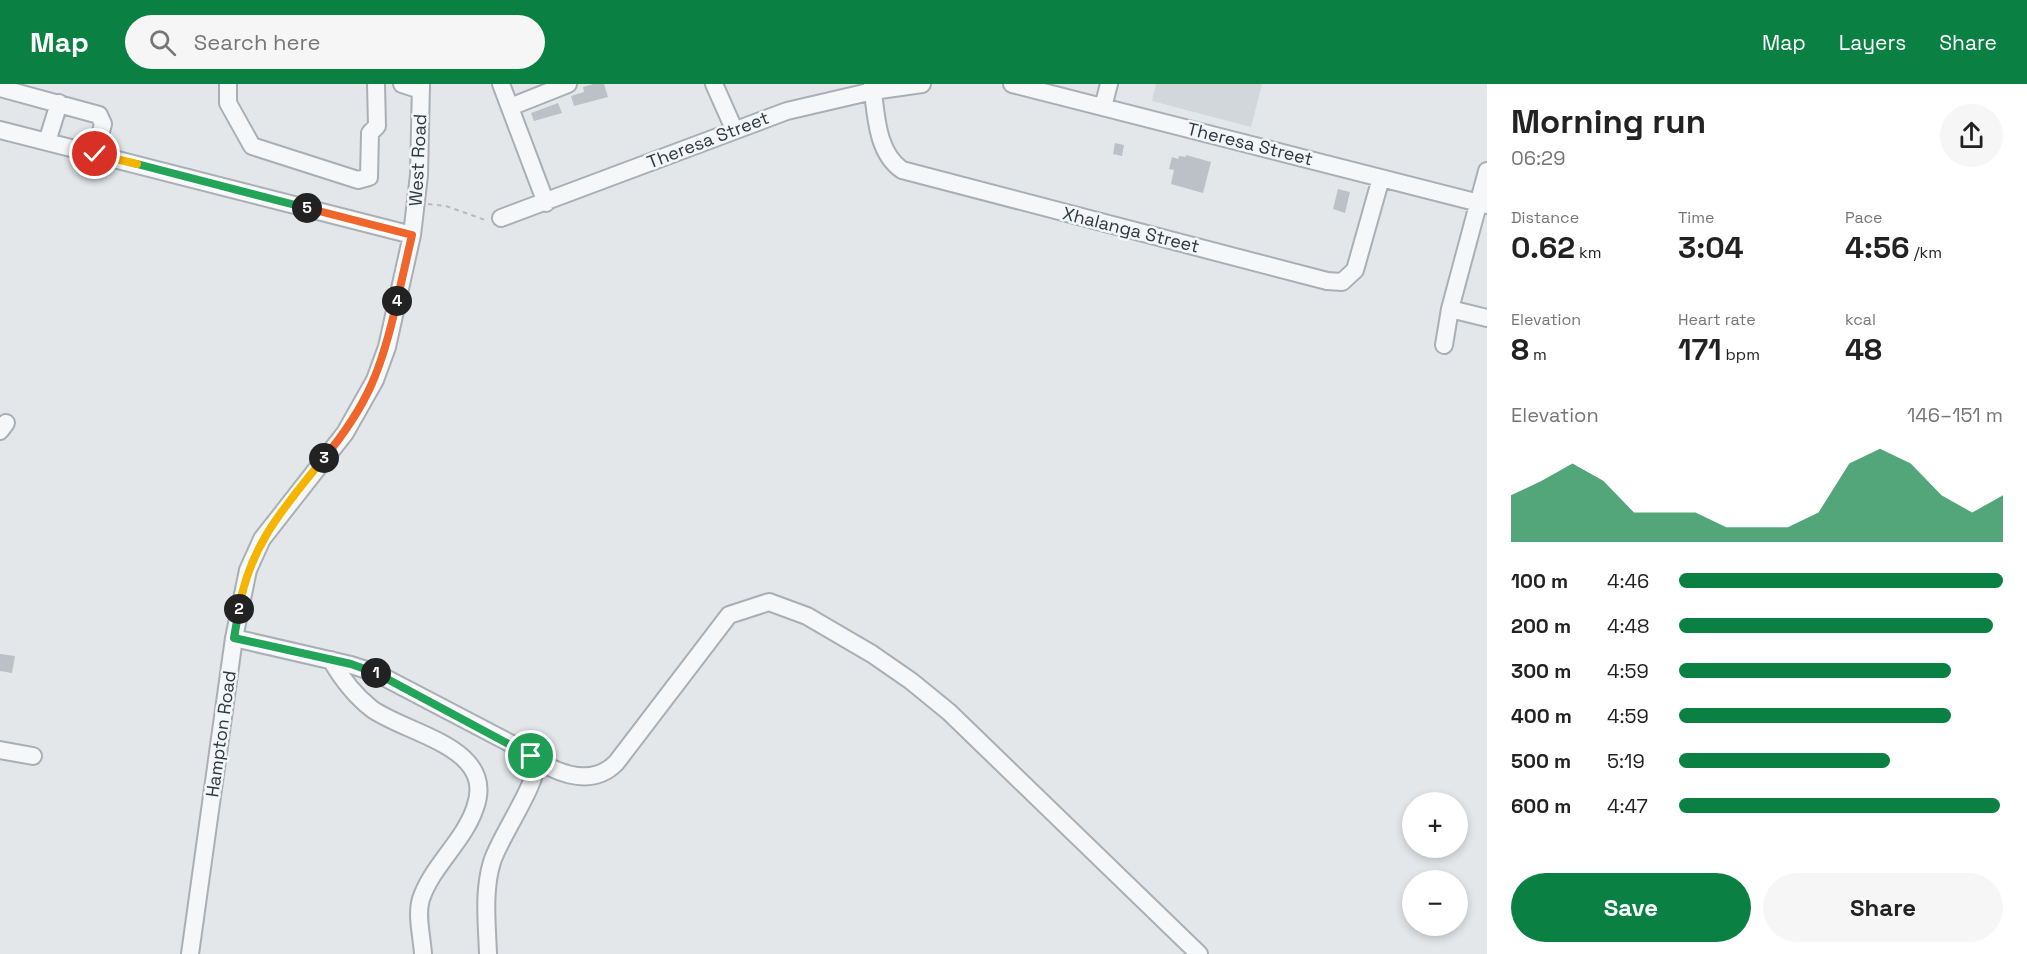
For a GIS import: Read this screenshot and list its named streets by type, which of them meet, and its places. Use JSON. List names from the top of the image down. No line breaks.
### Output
{"streets":{"street":["Theresa Street","West Road","Xhalanga Street","Hampton Road"]},"crossings":[["Theresa Street","Xhalanga Street"],["West Road","Hampton Road"]],"page":{"header":"Map","search":"Search here","nav":["Map","Layers","Share"],"heading":["Morning run","06:29"],"stats":[["Distance","0.62 km"],["Time","3:04"],["Pace","4:56 /km"],["Elevation","8 m"],["Heart rate","171 bpm"],["kcal","48"]],"pins":["5","4","3","2","1"],"chart":["Elevation","146–151 m"],"list":[{"name":"100 m","note":"4:46"},{"name":"200 m","note":"4:48"},{"name":"300 m","note":"4:59"},{"name":"400 m","note":"4:59"},{"name":"500 m","note":"5:19"},{"name":"600 m","note":"4:47"}],"map_buttons":["+","−"],"buttons":["Save","Share"]}}
